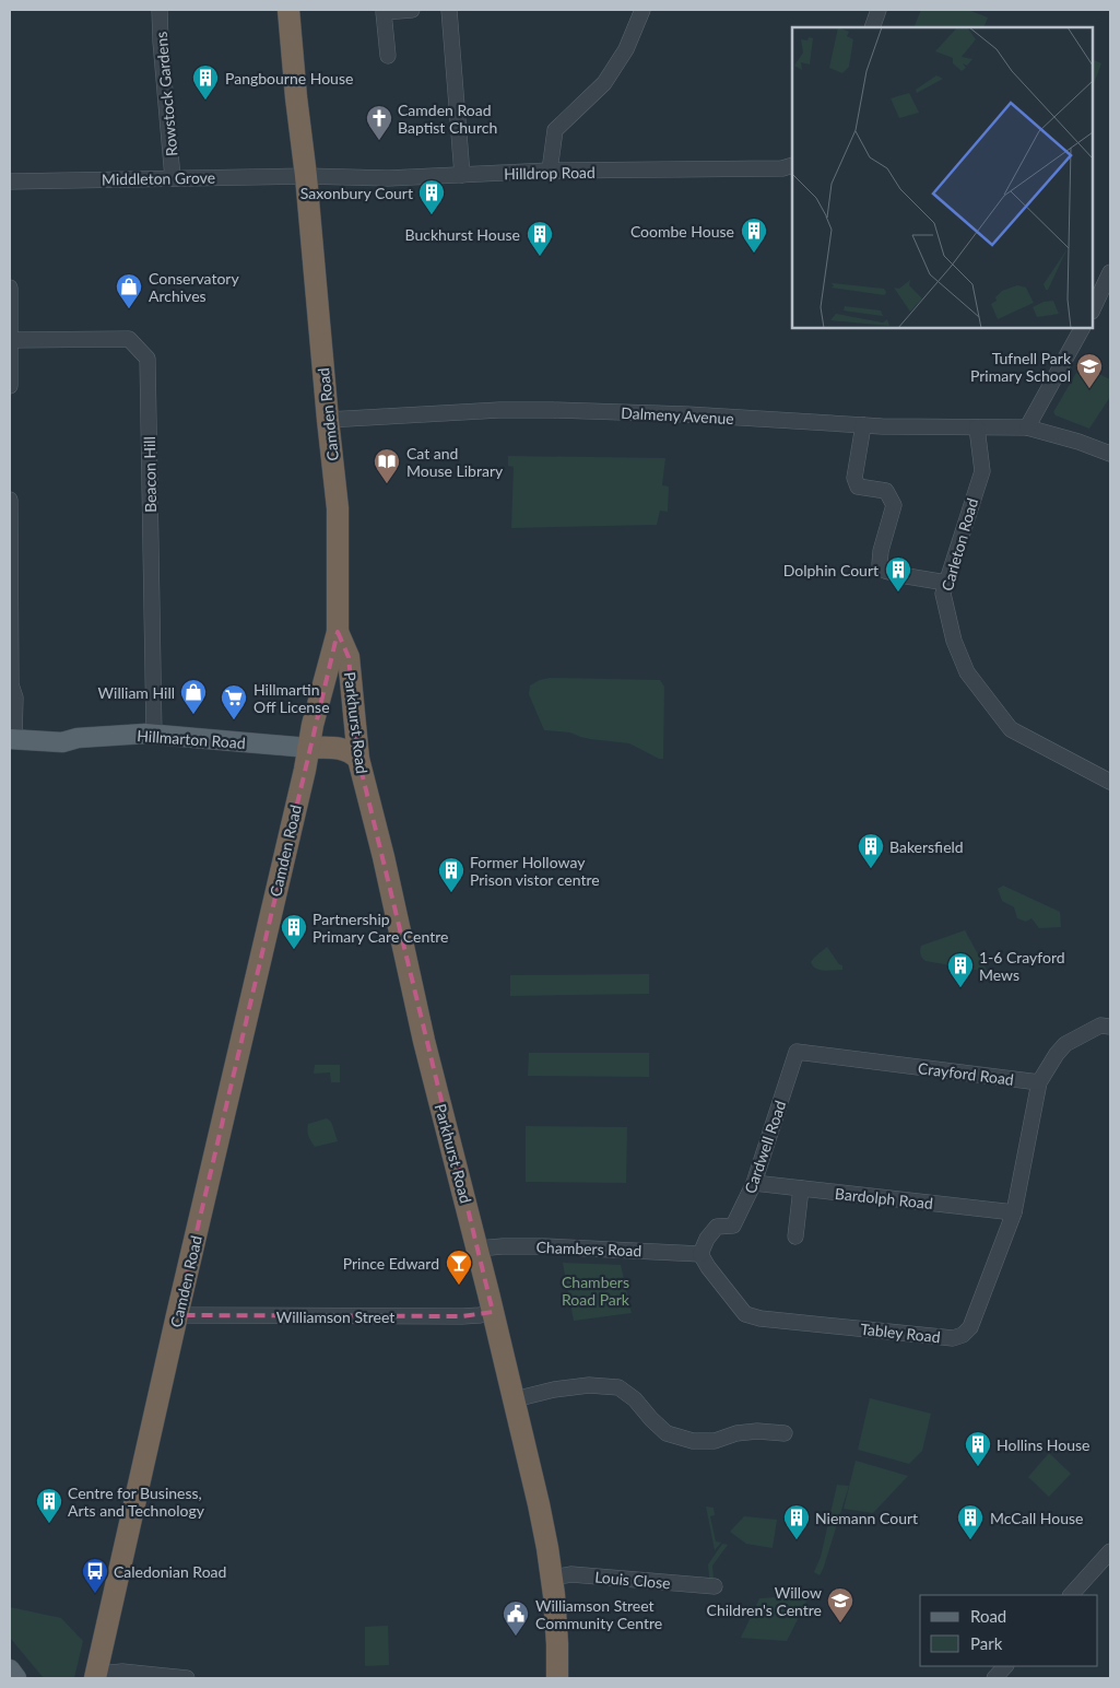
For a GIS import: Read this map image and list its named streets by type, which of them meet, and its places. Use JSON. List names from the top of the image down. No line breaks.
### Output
{"streets":{"highway":["Camden Road","Parkhurst Road"],"main road":["Hillmarton Road"],"street":["Rowstock Gardens","Hilldrop Road","Middleton Grove","Dalmeny Avenue","Beacon Hill","Carleton Road","Crayford Road","Cardwell Road","Bardolph Road","Chambers Road","Williamson Street","Tabley Road","Louis Close"]},"crossings":[["Rowstock Gardens","Middleton Grove"],["Hilldrop Road","Middleton Grove"],["Hilldrop Road","Camden Road"],["Middleton Grove","Camden Road"],["Camden Road","Dalmeny Avenue"],["Camden Road","Parkhurst Road"],["Camden Road","Hillmarton Road"],["Camden Road","Williamson Street"],["Dalmeny Avenue","Carleton Road"],["Beacon Hill","Hillmarton Road"],["Parkhurst Road","Chambers Road"],["Parkhurst Road","Williamson Street"],["Parkhurst Road","Louis Close"],["Crayford Road","Cardwell Road"],["Crayford Road","Tabley Road"],["Cardwell Road","Bardolph Road"],["Cardwell Road","Chambers Road"],["Cardwell Road","Tabley Road"],["Bardolph Road","Tabley Road"],["Chambers Road","Tabley Road"]],"parks":["Chambers Road Park"],"places":{"building":["Pangbourne House","Saxonbury Court","Coombe House","Buckhurst House","Dolphin Court","Bakersfield","Former Holloway Prison vistor centre","Partnership Primary Care Centre","1-6 Crayford Mews","Hollins House","Centre for Business, Arts and Technology","Niemann Court","McCall House"],"church":["Camden Road Baptist Church"],"shop":["Conservatory Archives","William Hill"],"school or university":["Tufnell Park Primary School","Willow Children's Centre"],"library":["Cat and Mouse Library"],"supermarket":["Hillmartin Off License"],"bar":["Prince Edward"],"bus stop":["Caledonian Road"],"public building":["Williamson Street Community Centre"]},"legend":["Road","Park"]}
